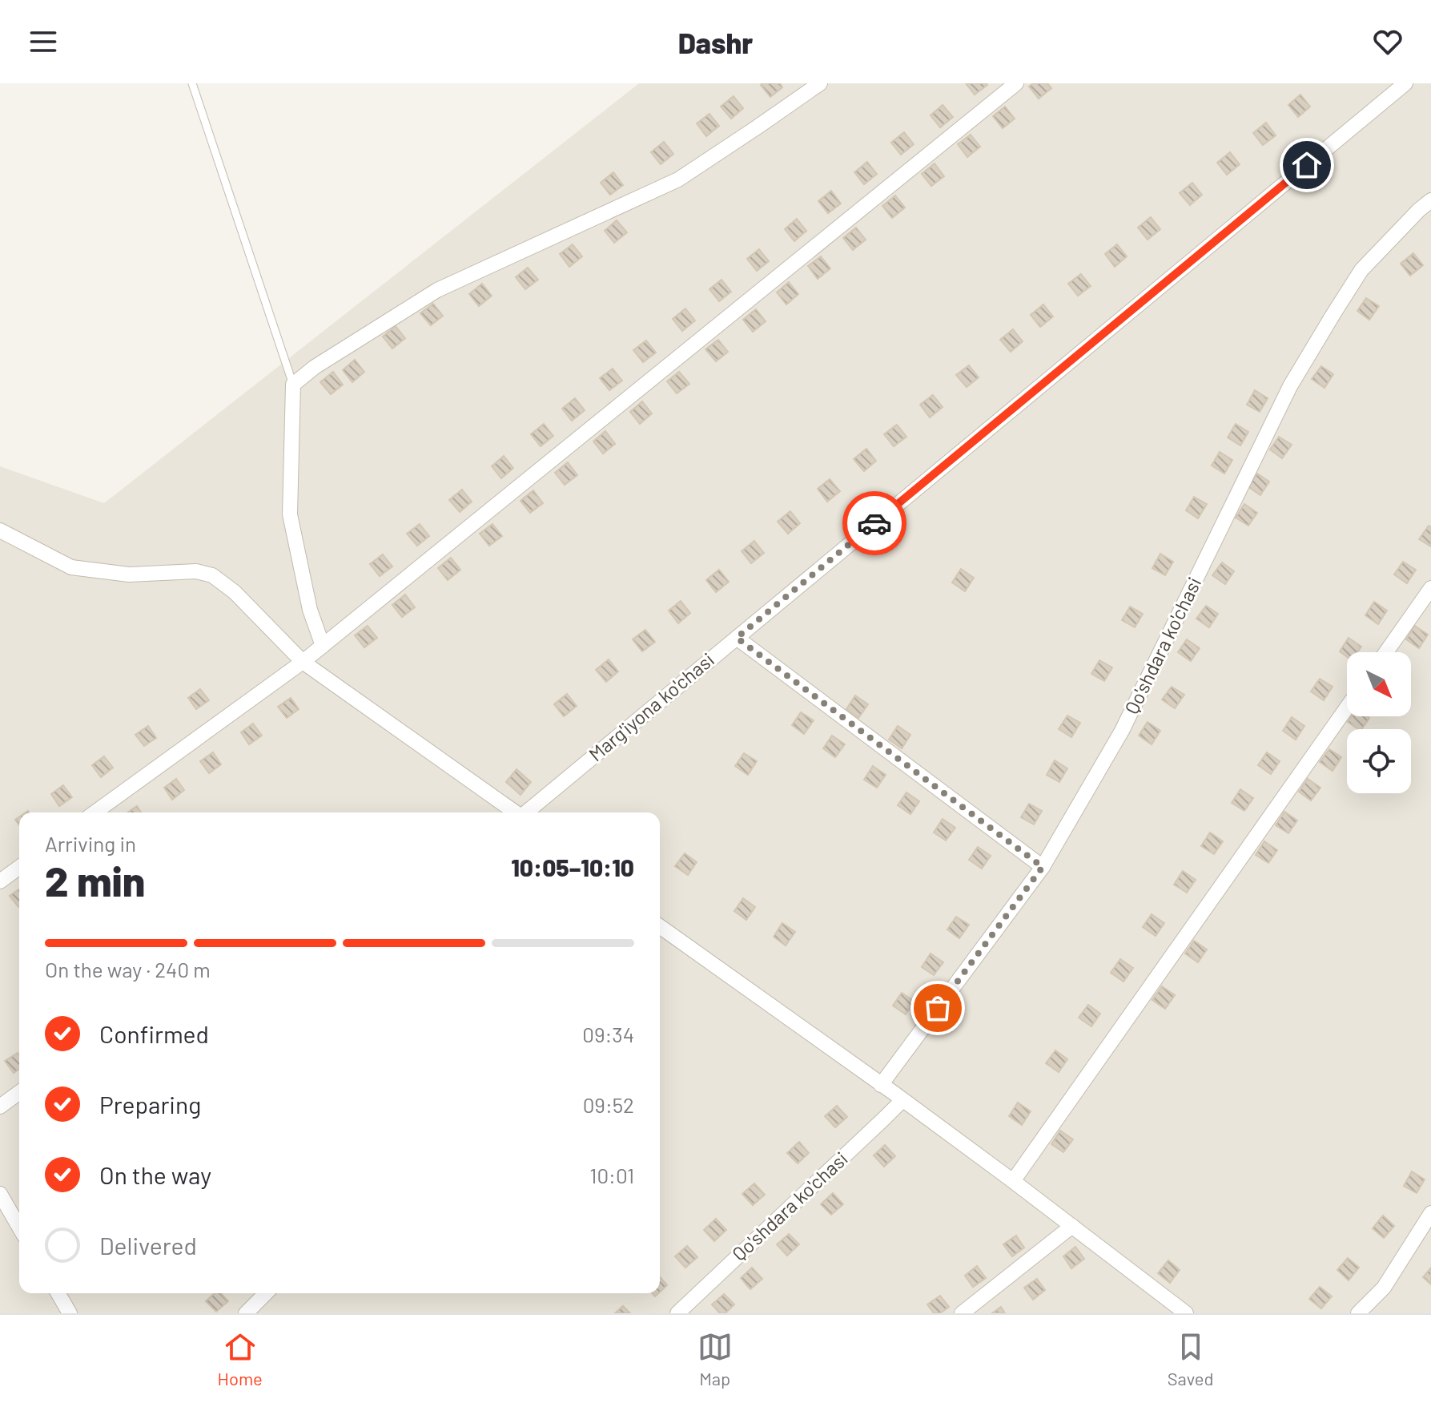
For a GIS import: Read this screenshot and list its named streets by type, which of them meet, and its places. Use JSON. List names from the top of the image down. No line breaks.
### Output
{"streets":{"street":["Qo'shdara ko'chasi","Marg'iyona ko'chasi"]},"north":"bottom right","page":{"header":"Dashr","heading":["2 min","Arriving in","10:05–10:10"],"bar":"On the way · 240 m","list":[["Confirmed","09:34"],["Preparing","09:52"],["On the way","10:01"],"Delivered"],"tabs":["Home","Map","Saved"]}}
